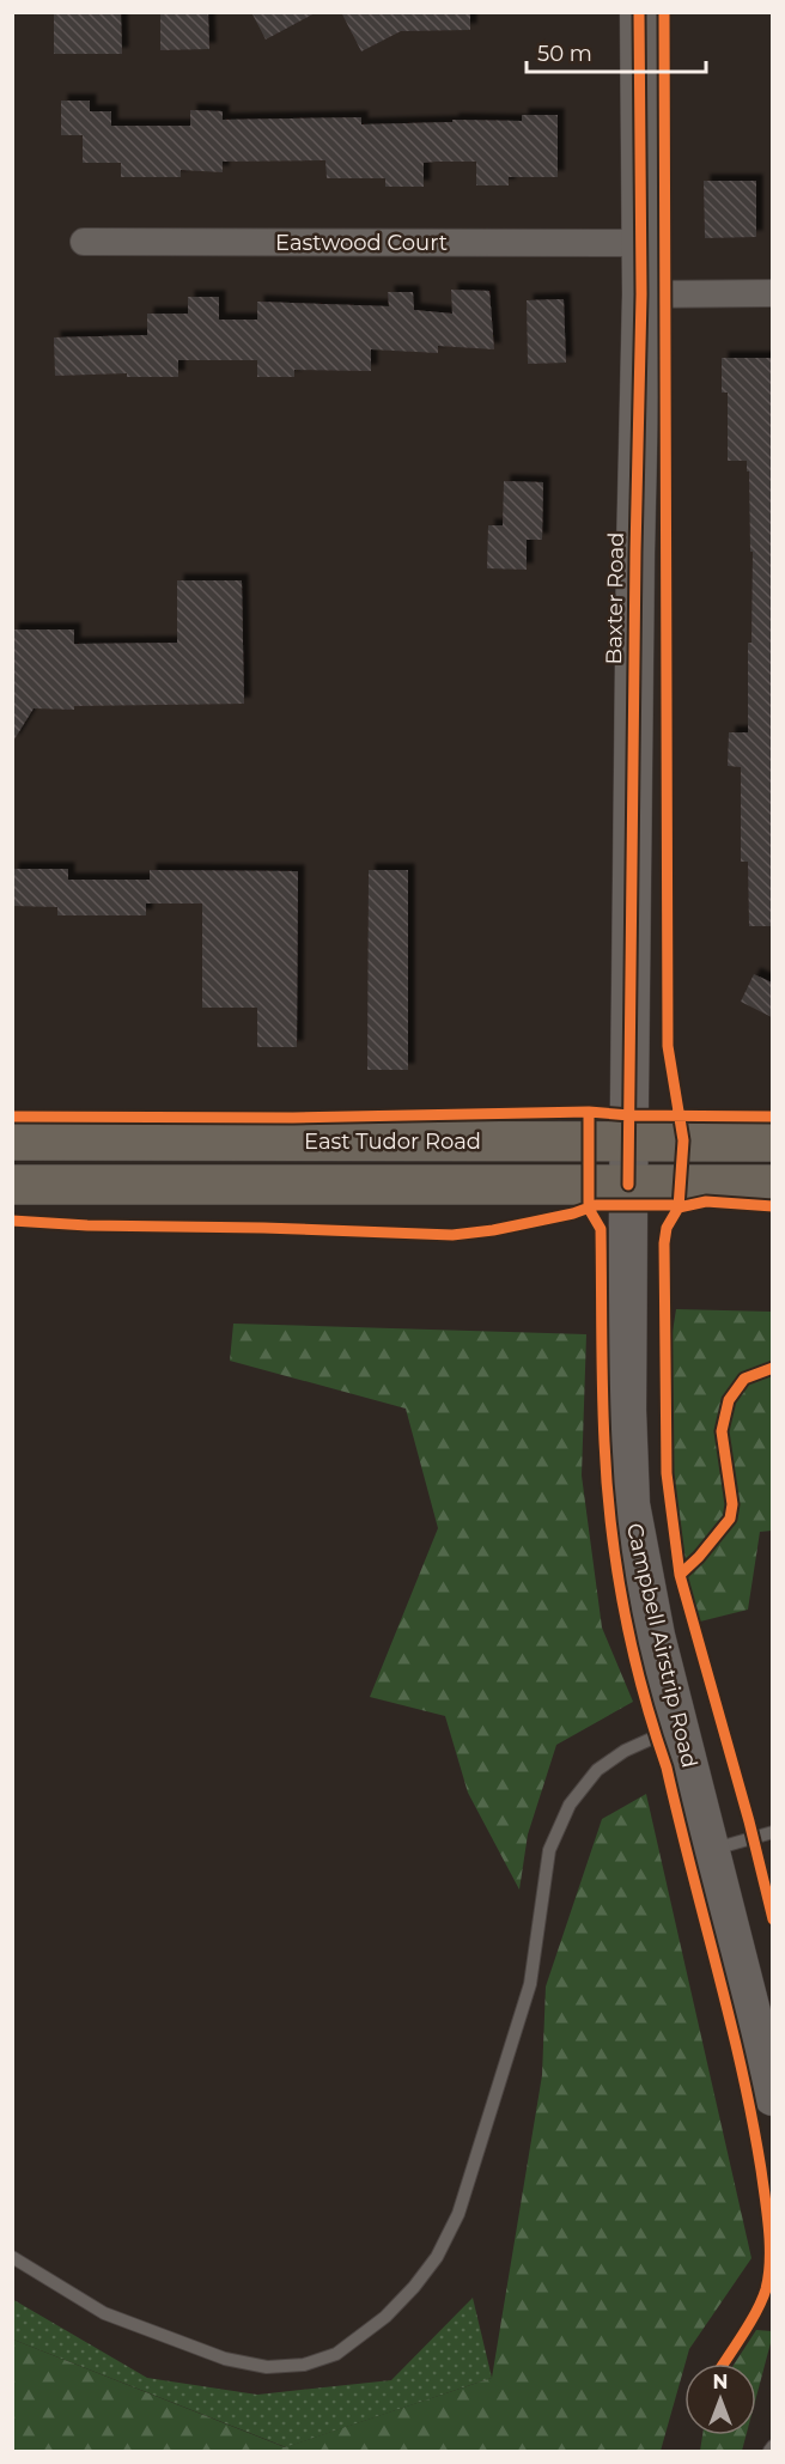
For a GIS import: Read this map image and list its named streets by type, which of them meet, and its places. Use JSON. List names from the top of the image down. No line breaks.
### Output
{"streets":{"main road":["East Tudor Road"],"street":["Eastwood Court","Baxter Road","Campbell Airstrip Road"]},"crossings":[["Eastwood Court","Baxter Road"],["Baxter Road","East Tudor Road"],["Baxter Road","Campbell Airstrip Road"],["East Tudor Road","Campbell Airstrip Road"]],"scale_bar":"50 m","north":"top"}
